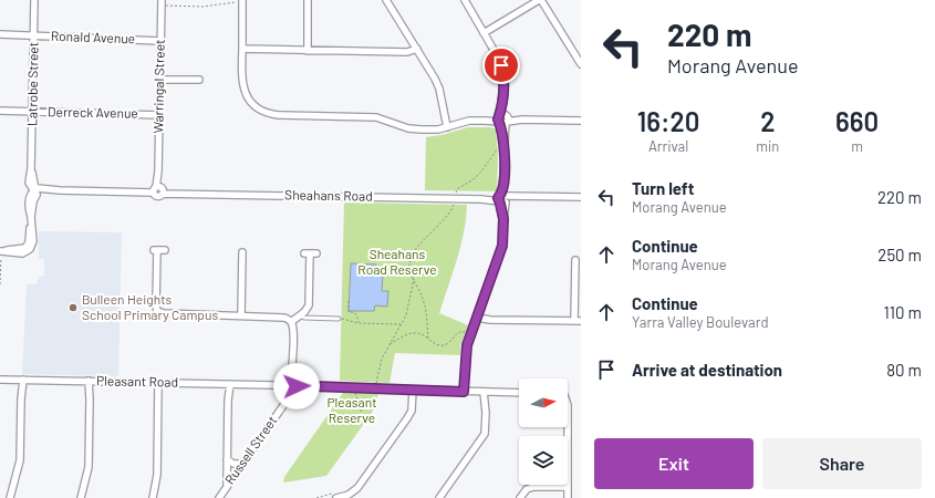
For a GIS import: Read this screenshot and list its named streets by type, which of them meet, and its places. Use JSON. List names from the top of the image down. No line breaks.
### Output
{"streets":{"street":["Ronald Avenue","Latrobe Street","Warringal Street","Derreck Avenue","Sheahans Road","Pleasant Road","Russell Street"]},"crossings":[["Ronald Avenue","Latrobe Street"],["Ronald Avenue","Warringal Street"],["Latrobe Street","Derreck Avenue"],["Latrobe Street","Sheahans Road"],["Warringal Street","Derreck Avenue"],["Warringal Street","Sheahans Road"],["Pleasant Road","Russell Street"]],"parks":["Sheahans Road Reserve","Pleasant Reserve"],"places":["Bulleen Heights School Primary Campus"],"north":"right","page":{"turn":["220 m","Morang Avenue"],"eta":["16:20","Arrival","2","min","660","m"],"list":[{"name":"Turn left","note":"Morang Avenue","value":"220 m"},{"name":"Continue","note":"Morang Avenue","value":"250 m"},{"name":"Continue","note":"Yarra Valley Boulevard","value":"110 m"},{"name":"Arrive at destination","value":"80 m"}],"buttons":["Exit","Share"]}}
